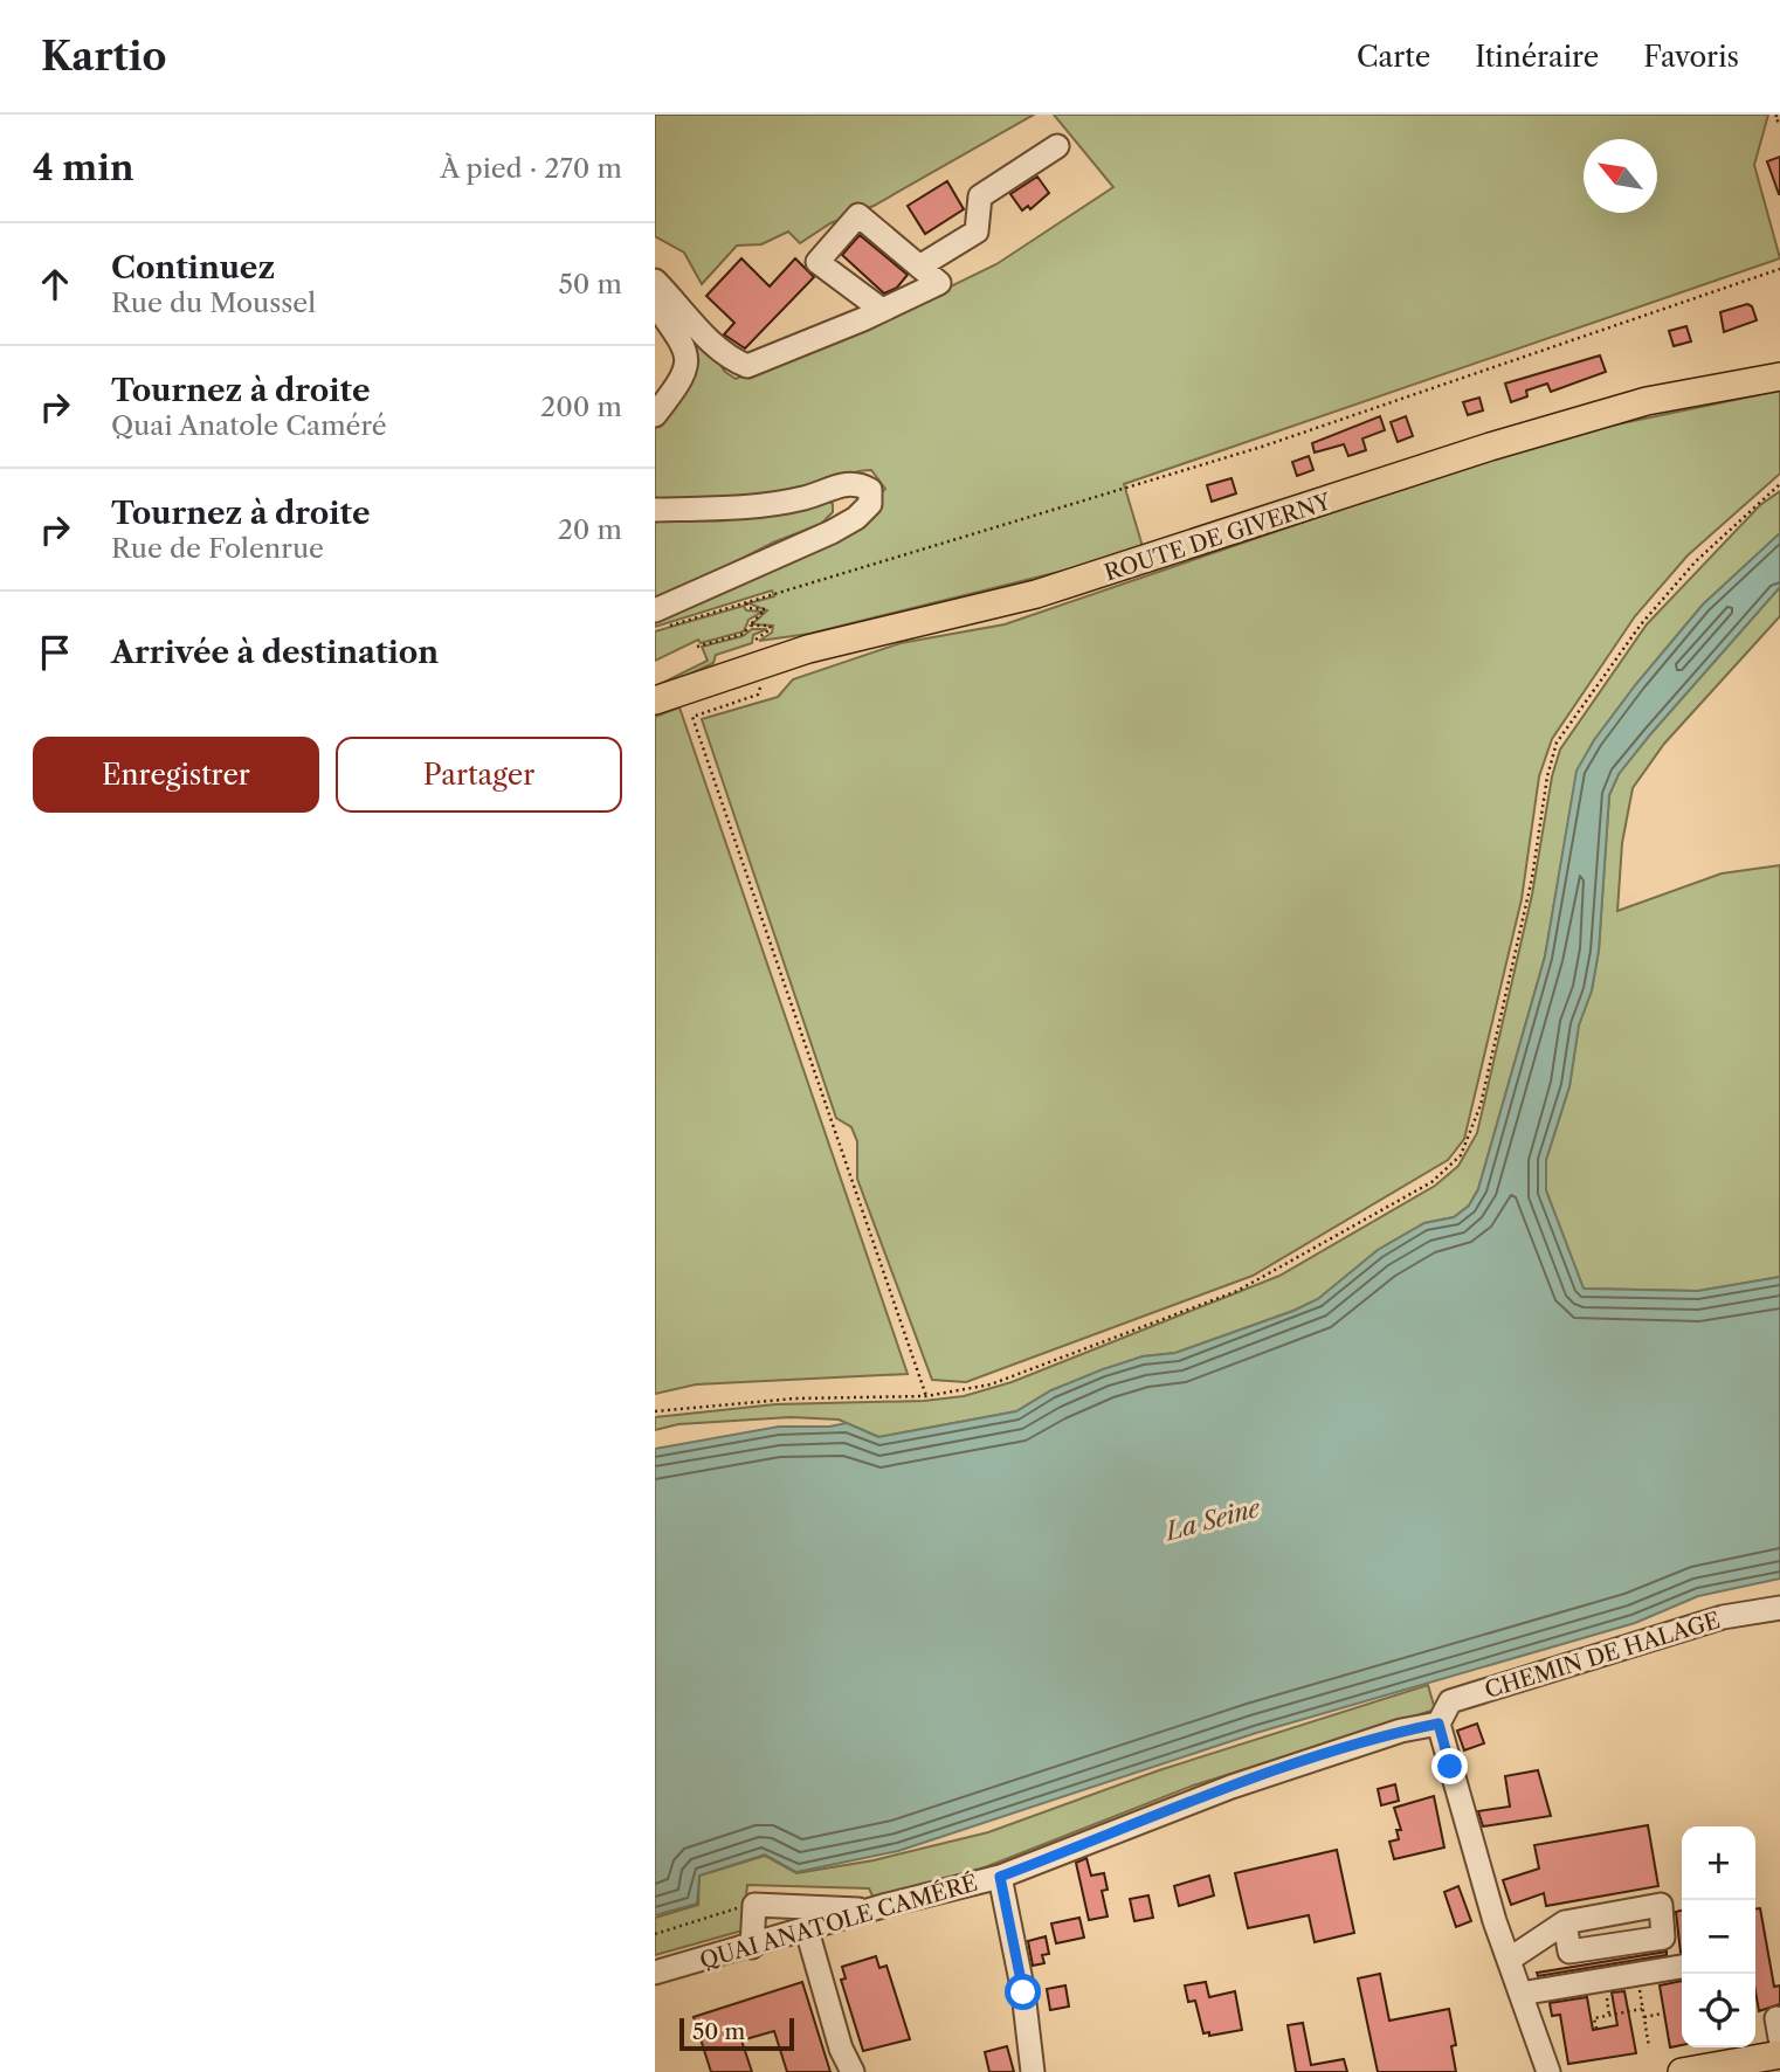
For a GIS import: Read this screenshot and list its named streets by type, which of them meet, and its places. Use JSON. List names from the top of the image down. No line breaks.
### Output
{"streets":{"main road":["ROUTE DE GIVERNY"],"street":["CHEMIN DE HALAGE","QUAI ANATOLE CAMÉRÉ"]},"crossings":[["CHEMIN DE HALAGE","QUAI ANATOLE CAMÉRÉ"]],"water":["La Seine"],"scale_bar":"50 m","north":"top left","page":{"header":"Kartio","nav":["Carte","Itinéraire","Favoris"],"heading":["4 min","À pied · 270 m"],"list":[["Continuez","Rue du Moussel","50 m"],["Tournez à droite","Quai Anatole Caméré","200 m"],["Tournez à droite","Rue de Folenrue","20 m"],"Arrivée à destination"],"buttons":["Enregistrer","Partager"],"map_buttons":["+","−"],"scale":"50 m"}}
